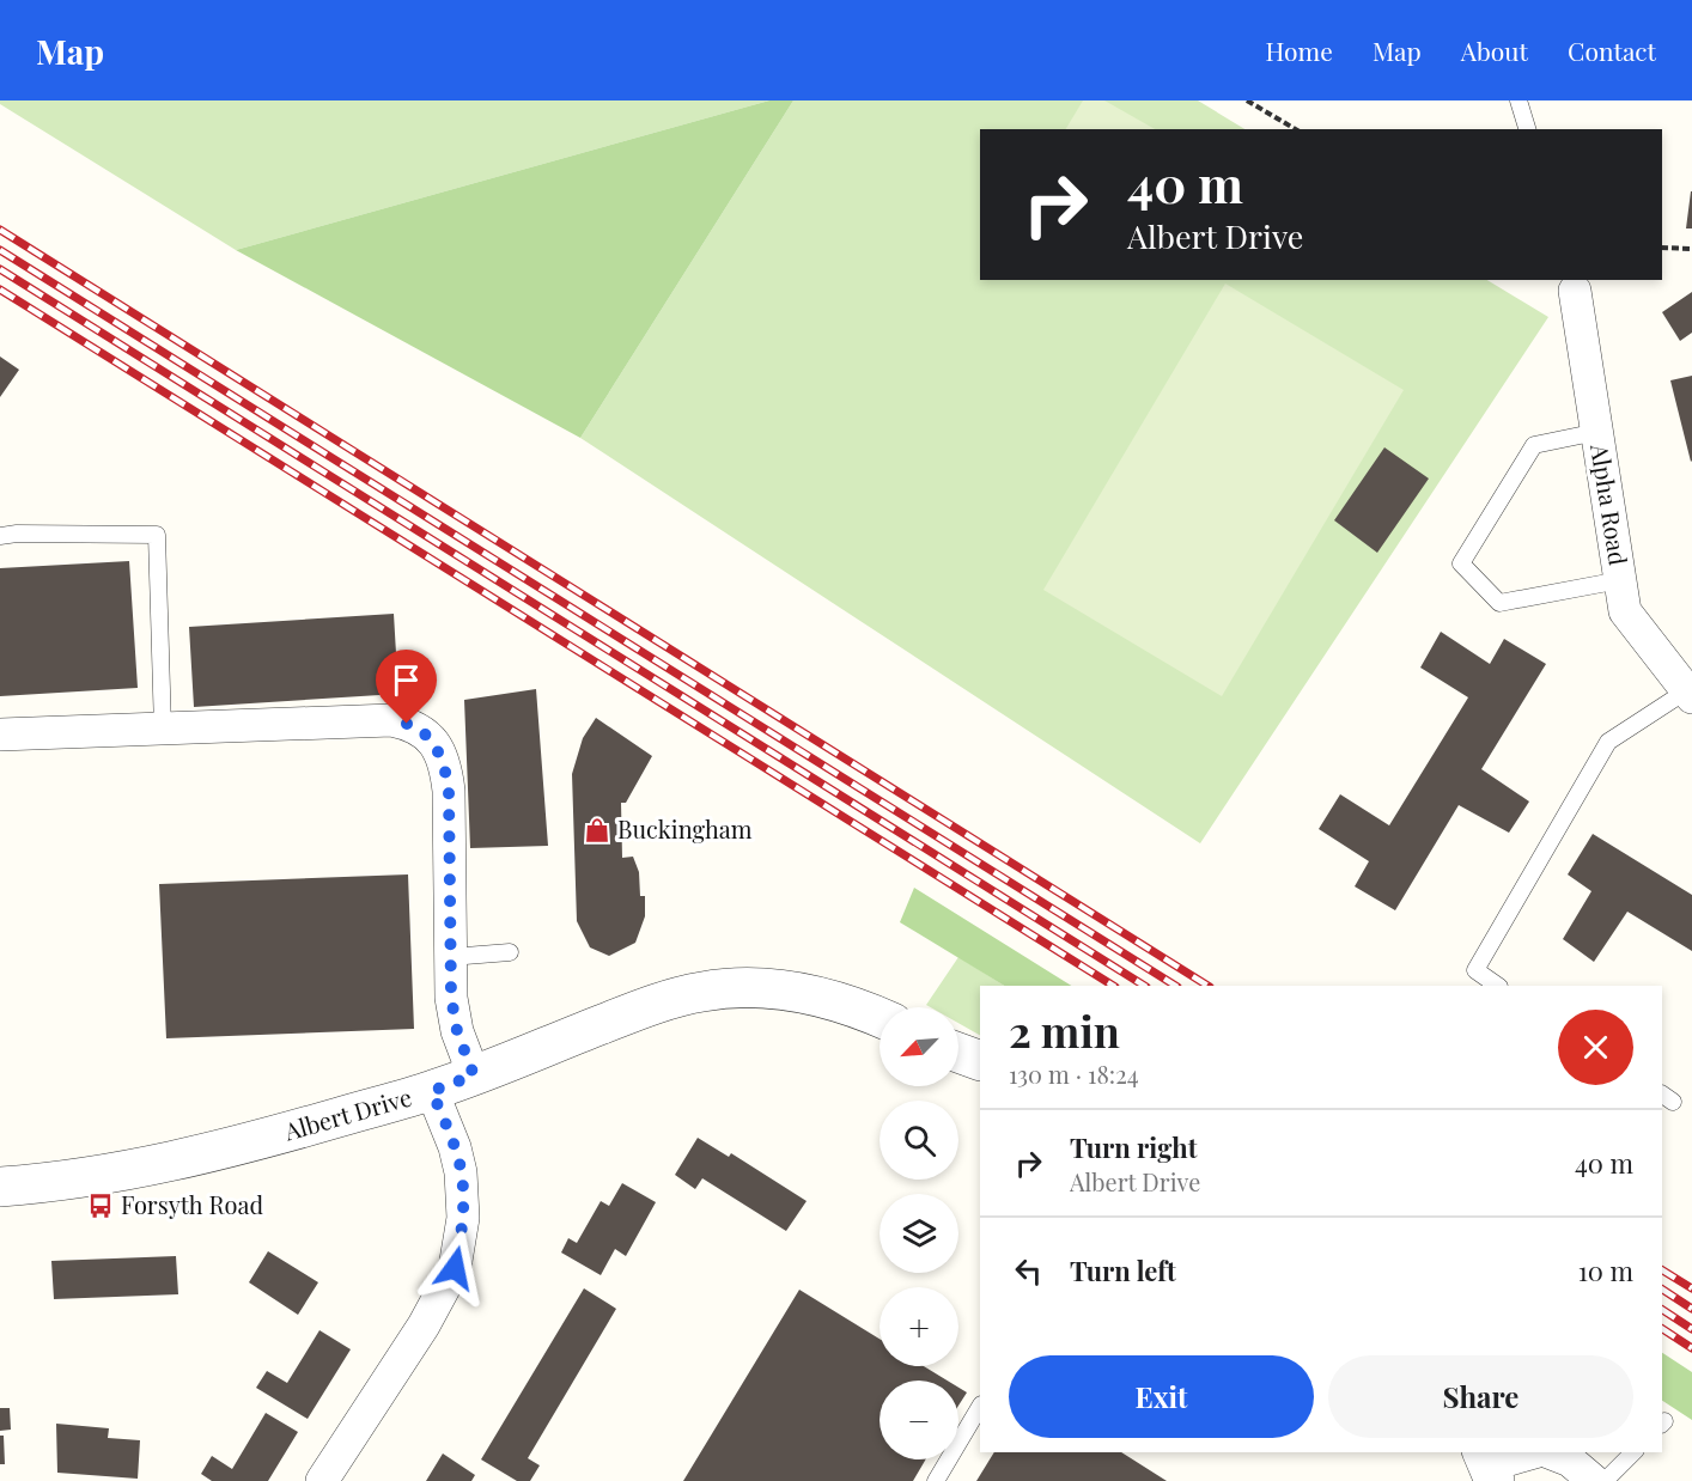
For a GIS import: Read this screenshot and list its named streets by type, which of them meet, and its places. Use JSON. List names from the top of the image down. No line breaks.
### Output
{"streets":{"street":["Alpha Road","Albert Drive"]},"places":{"shop":["Buckingham"],"bus stop":["Forsyth Road"]},"north":"bottom left","page":{"header":"Map","nav":["Home","Map","About","Contact"],"turn":["40 m","Albert Drive"],"heading":["2 min","130 m · 18:24"],"map_buttons":["+","−"],"list":[{"name":"Turn right","note":"Albert Drive","value":"40 m"},{"name":"Turn left","value":"10 m"}],"buttons":["Exit","Share"]}}
